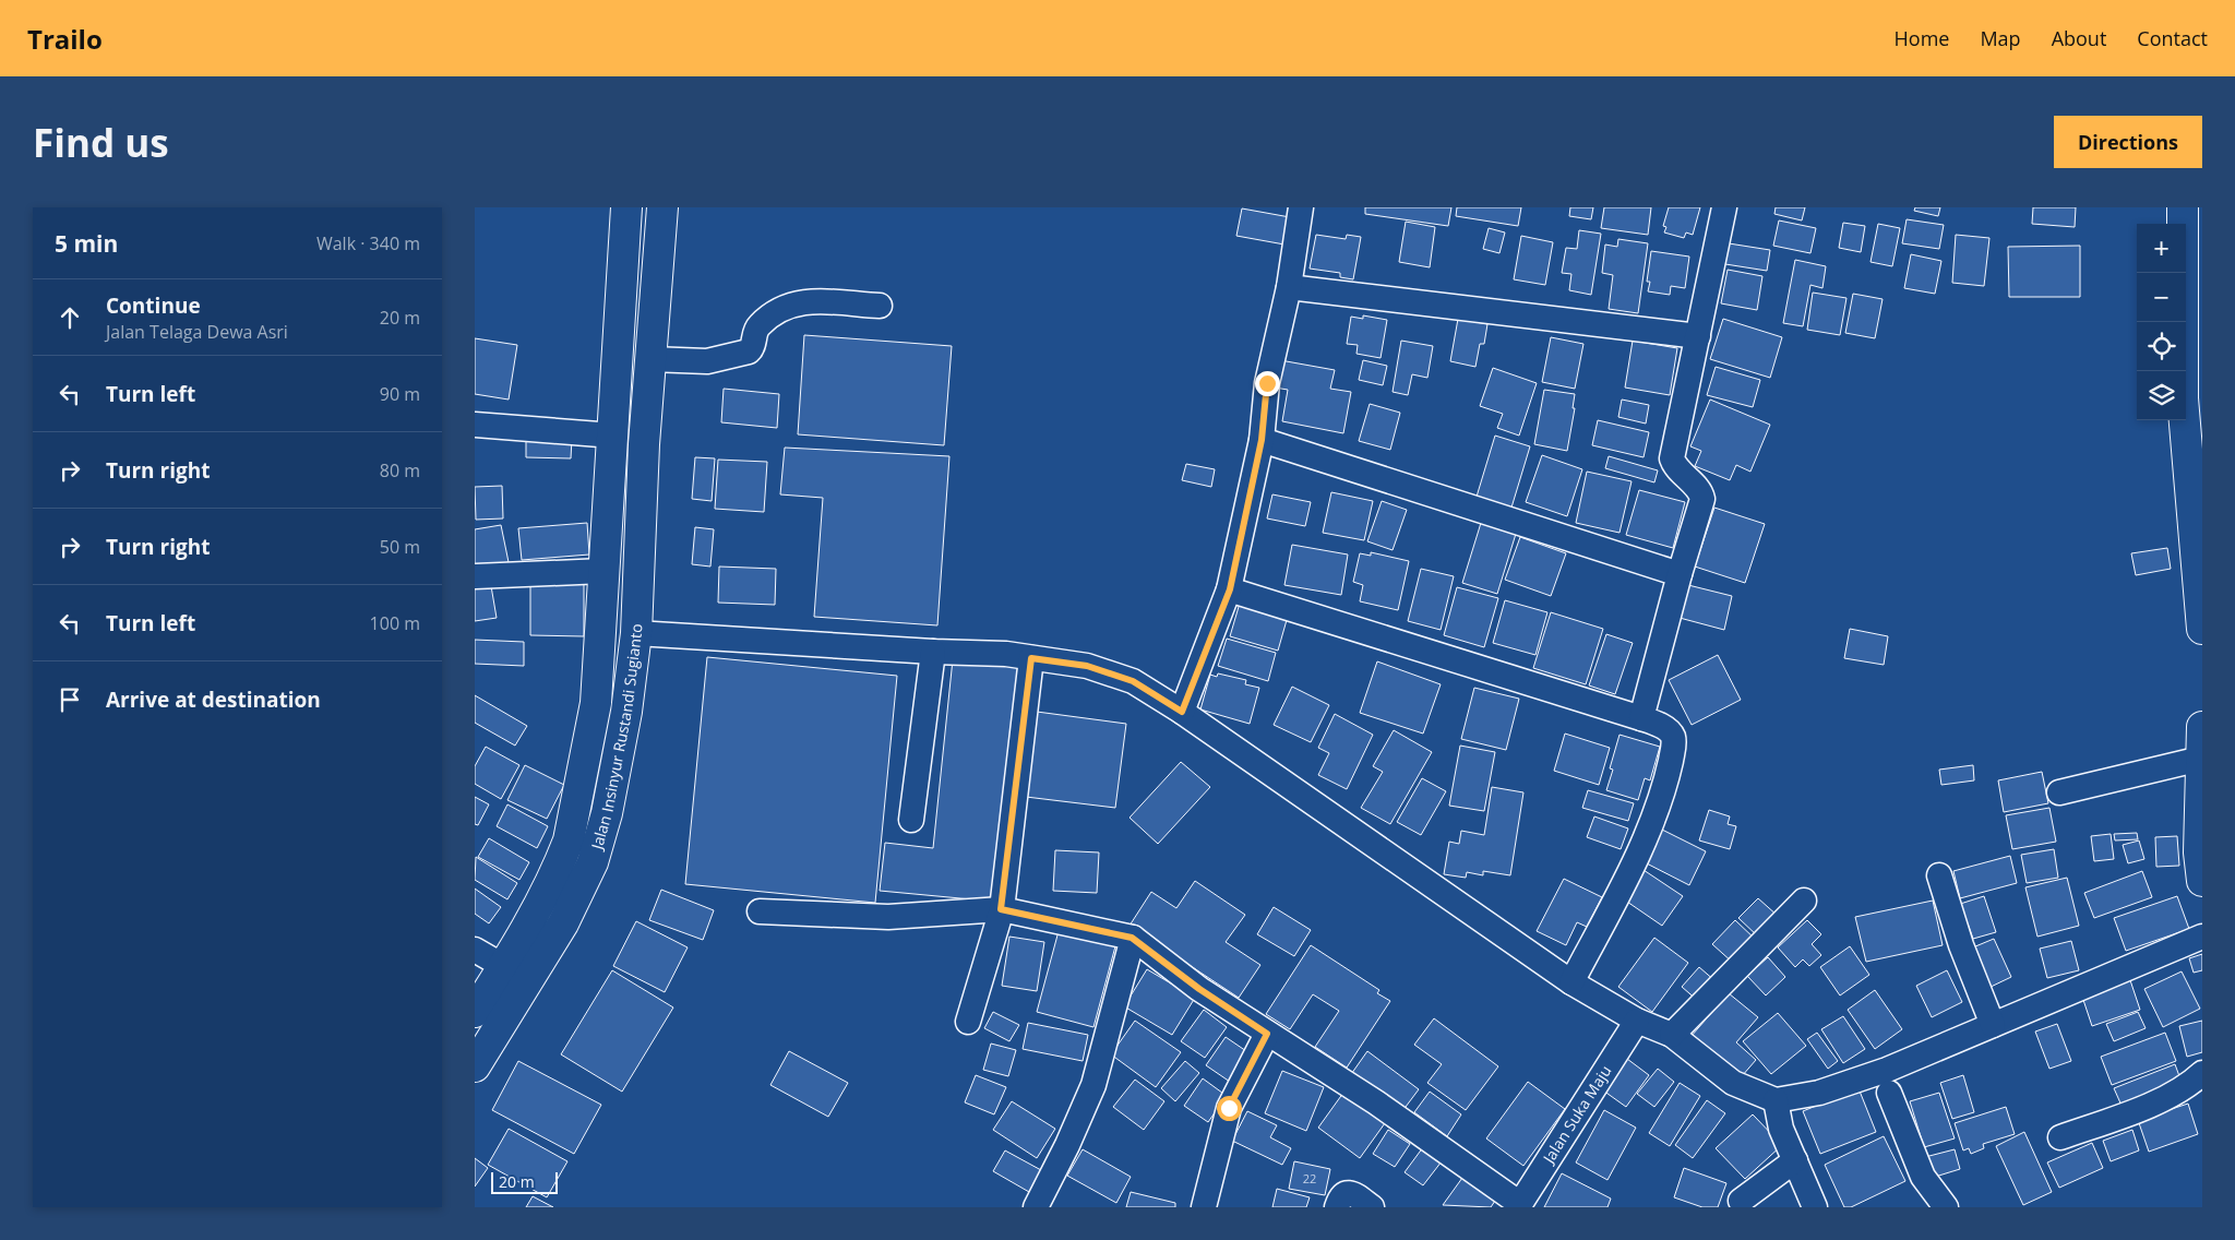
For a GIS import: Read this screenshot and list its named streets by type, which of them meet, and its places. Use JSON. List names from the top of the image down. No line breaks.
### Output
{"streets":{"main road":["Jalan Insinyur Rustandi Sugianto"],"street":["Jalan Suka Maju"]},"house_numbers":["22"],"scale_bar":"20 m","page":{"header":"Trailo","nav":["Home","Map","About","Contact"],"buttons":"Directions","title":"Find us","heading":["5 min","Walk · 340 m"],"map_buttons":["+","−"],"list":[["Continue","Jalan Telaga Dewa Asri","20 m"],["Turn left","90 m"],["Turn right","80 m"],["Turn right","50 m"],["Turn left","100 m"],"Arrive at destination"],"scale":"20 m"}}
